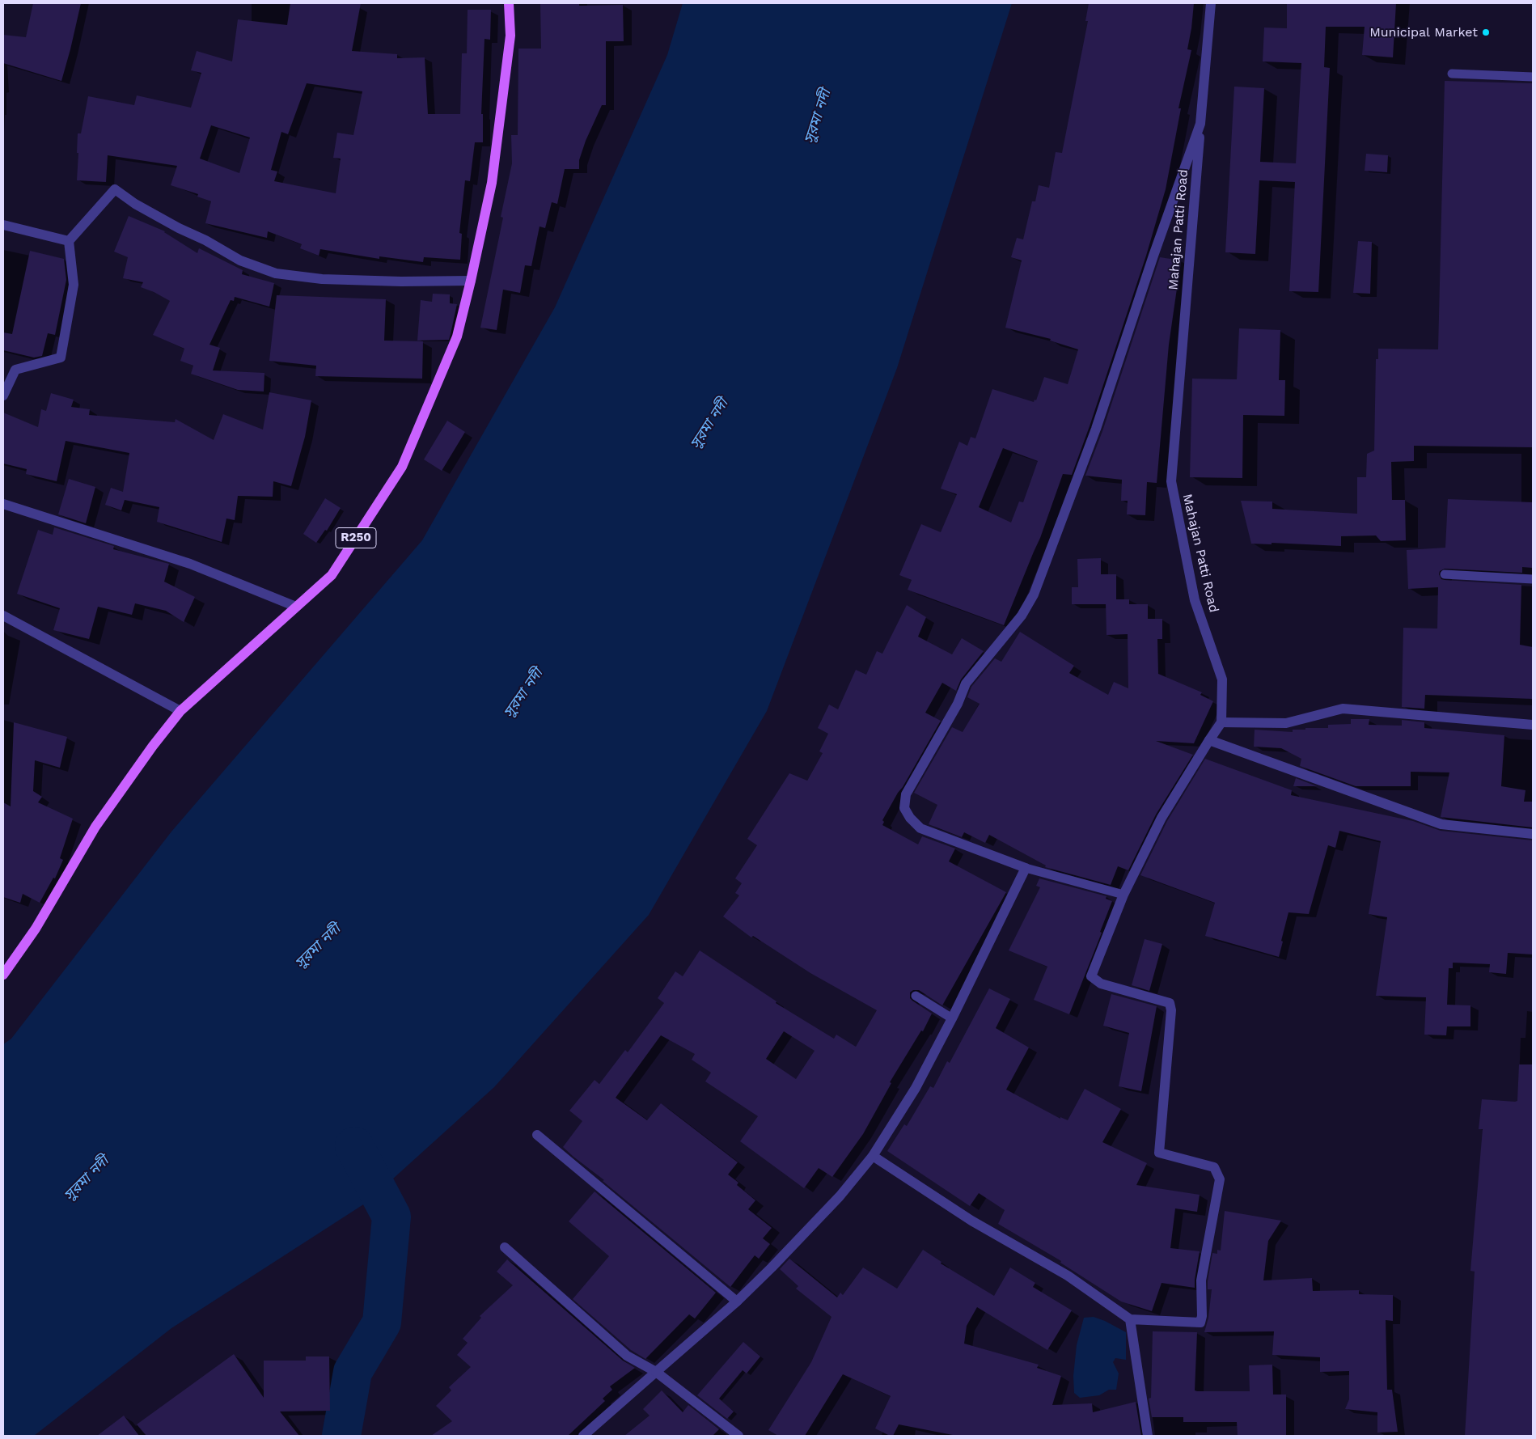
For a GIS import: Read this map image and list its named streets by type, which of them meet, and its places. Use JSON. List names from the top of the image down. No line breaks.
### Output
{"streets":{"main road":["R250"],"street":["Mahajan Patti Road"]},"water":["সুরমা নদী"],"places":["Municipal Market"]}
